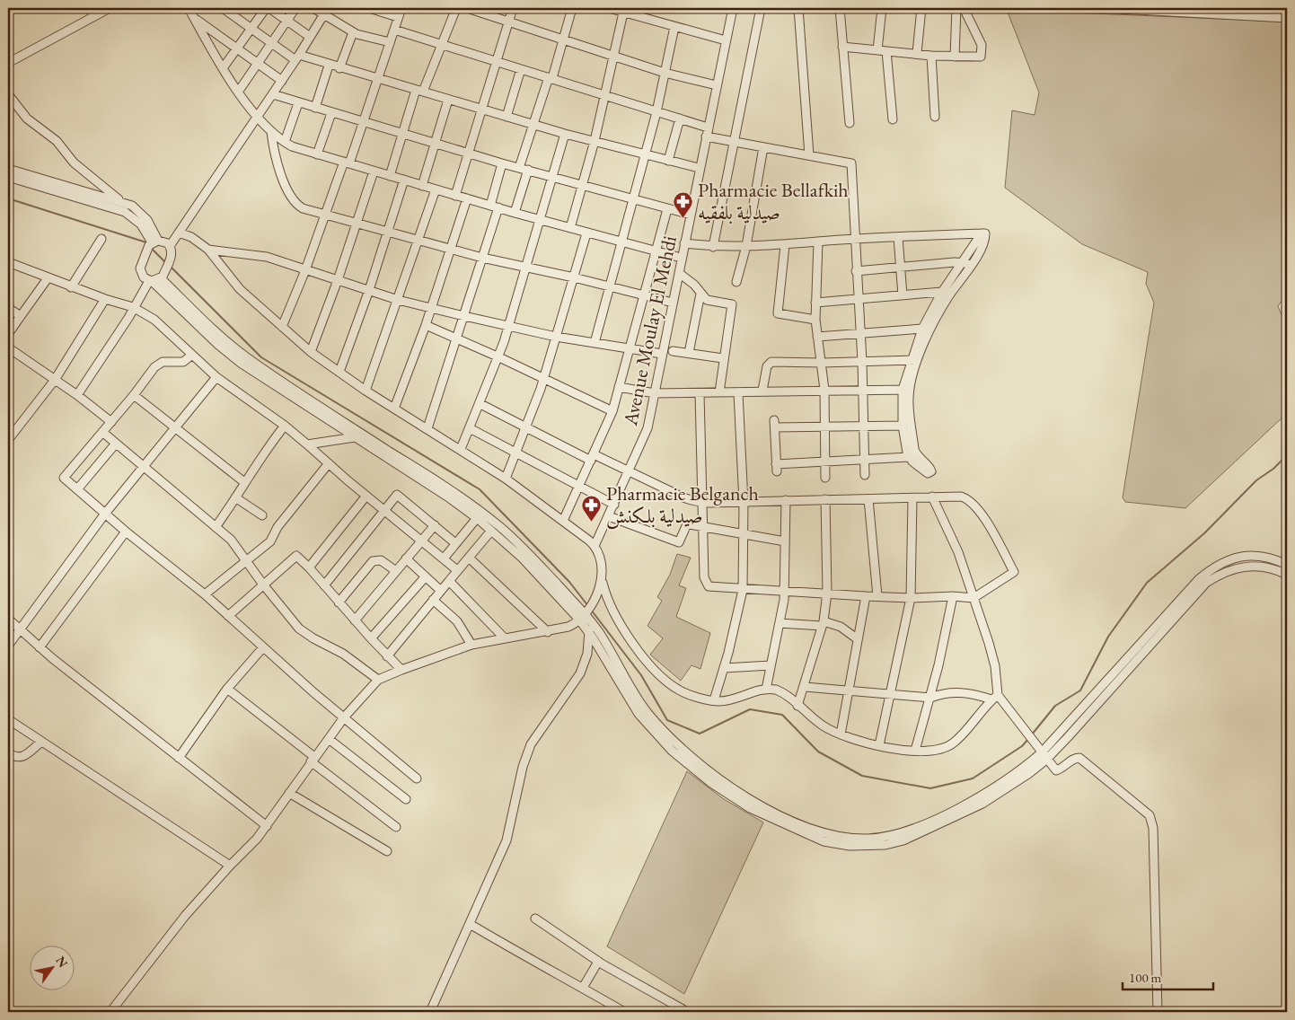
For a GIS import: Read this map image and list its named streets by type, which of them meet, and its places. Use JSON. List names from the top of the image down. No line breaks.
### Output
{"streets":{"street":["Avenue Moulay El Mehdi"]},"places":{"pharmacy":["Pharmacie Bellafkih صيدلية بلفقيه","Pharmacie Belganch صيدلية بلكنش"]},"scale_bar":"100 m","north":"top right"}
